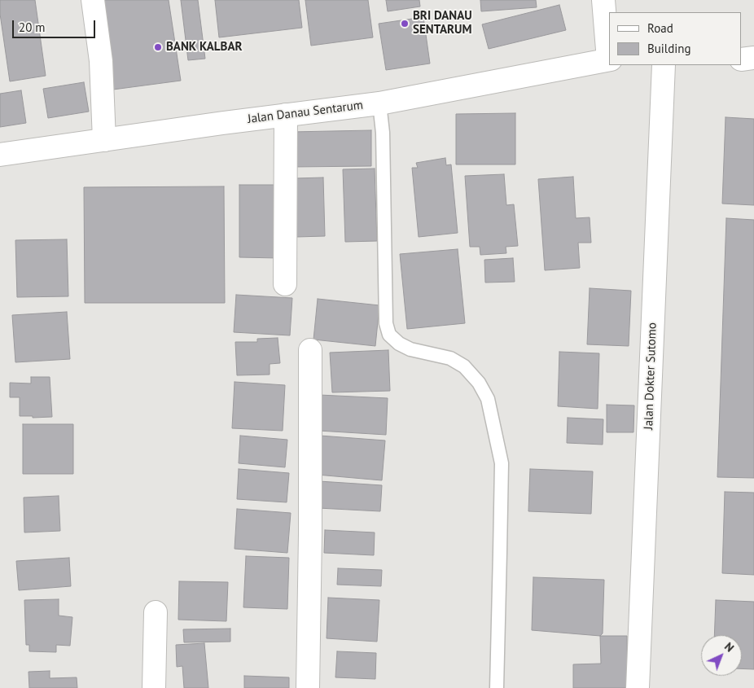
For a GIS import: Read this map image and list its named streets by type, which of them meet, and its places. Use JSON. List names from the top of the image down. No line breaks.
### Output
{"streets":{"street":["Jalan Danau Sentarum","Jalan Dokter Sutomo"]},"places":["BRI DANAU SENTARUM","BANK KALBAR"],"legend":["Road","Building"],"scale_bar":"20 m","north":"top right"}
